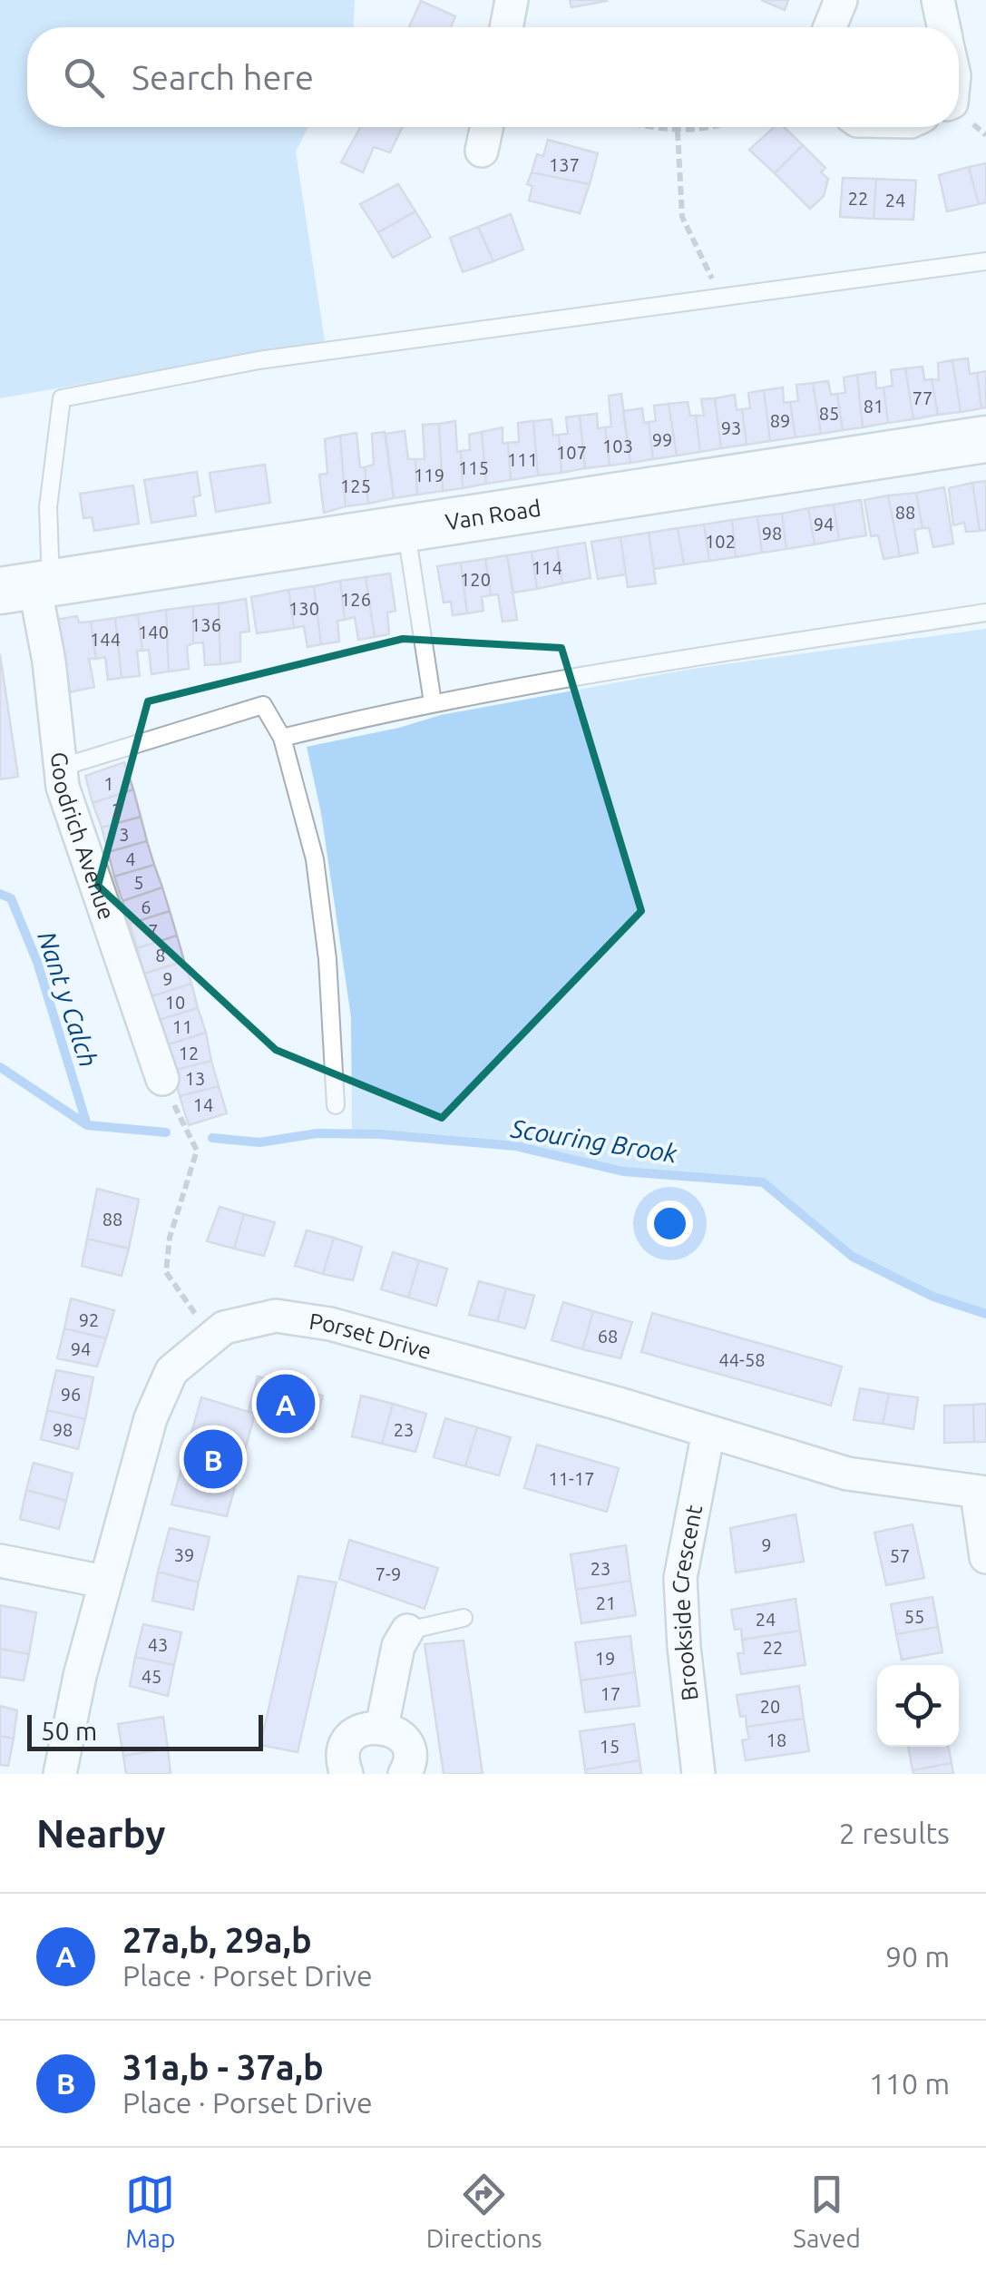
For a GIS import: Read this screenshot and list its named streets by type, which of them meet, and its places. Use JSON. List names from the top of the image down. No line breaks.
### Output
{"streets":{"street":["Van Road","Goodrich Avenue","Porset Drive","Brookside Crescent"]},"crossings":[["Van Road","Goodrich Avenue"],["Porset Drive","Brookside Crescent"]],"water":["Nant y Calch","Scouring Brook"],"house_numbers":["137","22","24","77","81","85","89","93","99","103","107","111","115","119","125","88","94","98","102","114","120","126","130","136","140","144","1","2","3","4","5","6","7","8","9","10","11","12","13","14","88","92","68","94","44-58","96","98","23","11-17","9","39","57","23","7-9","21","55","24","43","22","19","45","17","20","18","15"],"scale_bar":"50 m","page":{"search":"Search here","pins":["A","B"],"scale":"50 m","heading":["Nearby","2 results"],"list":[{"mark":"A","name":"27a,b, 29a,b","note":"Place · Porset Drive","value":"90 m"},{"mark":"B","name":"31a,b - 37a,b","note":"Place · Porset Drive","value":"110 m"}],"nav":["Map","Directions","Saved"]}}
